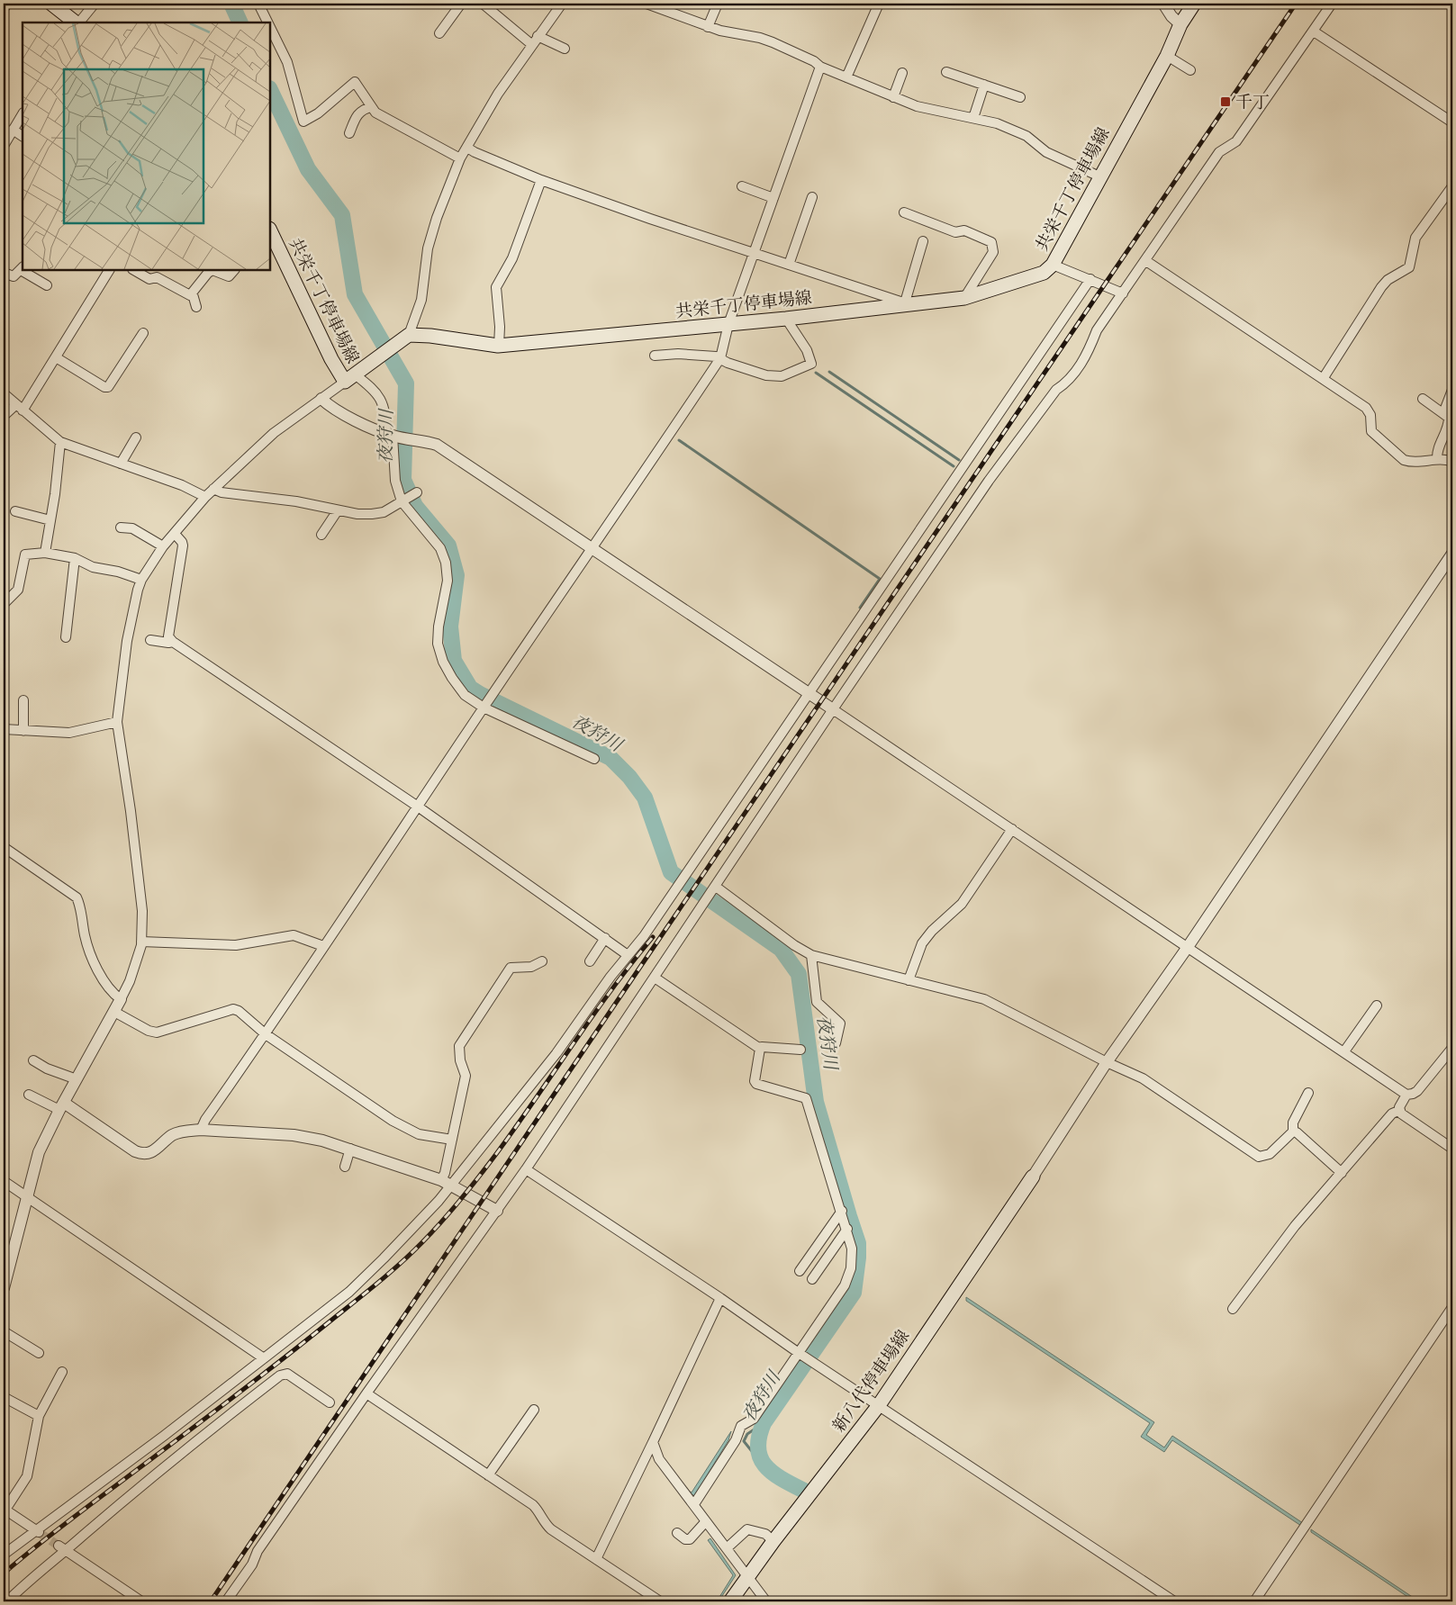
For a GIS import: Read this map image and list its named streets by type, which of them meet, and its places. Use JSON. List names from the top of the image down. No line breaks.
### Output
{"streets":{"main road":["共栄千丁停車場線","新八代停車場線"]},"water":["夜狩川"],"places":{"transit":["千丁"]}}
